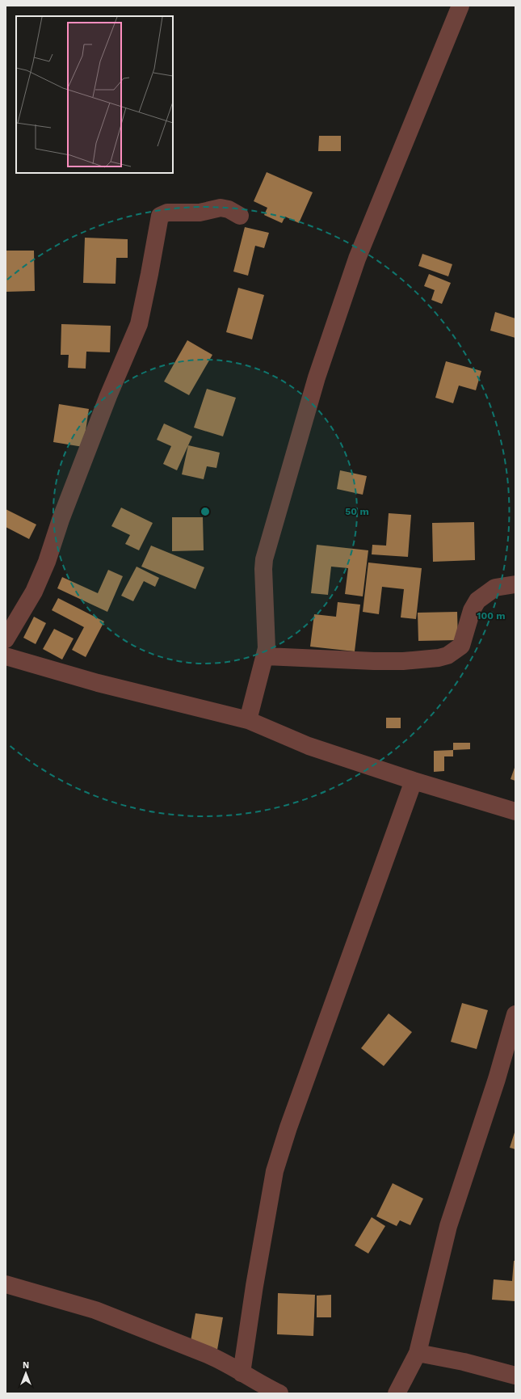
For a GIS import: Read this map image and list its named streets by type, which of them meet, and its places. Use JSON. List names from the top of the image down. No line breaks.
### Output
{"north":"top","rings":["50 m","100 m"]}
